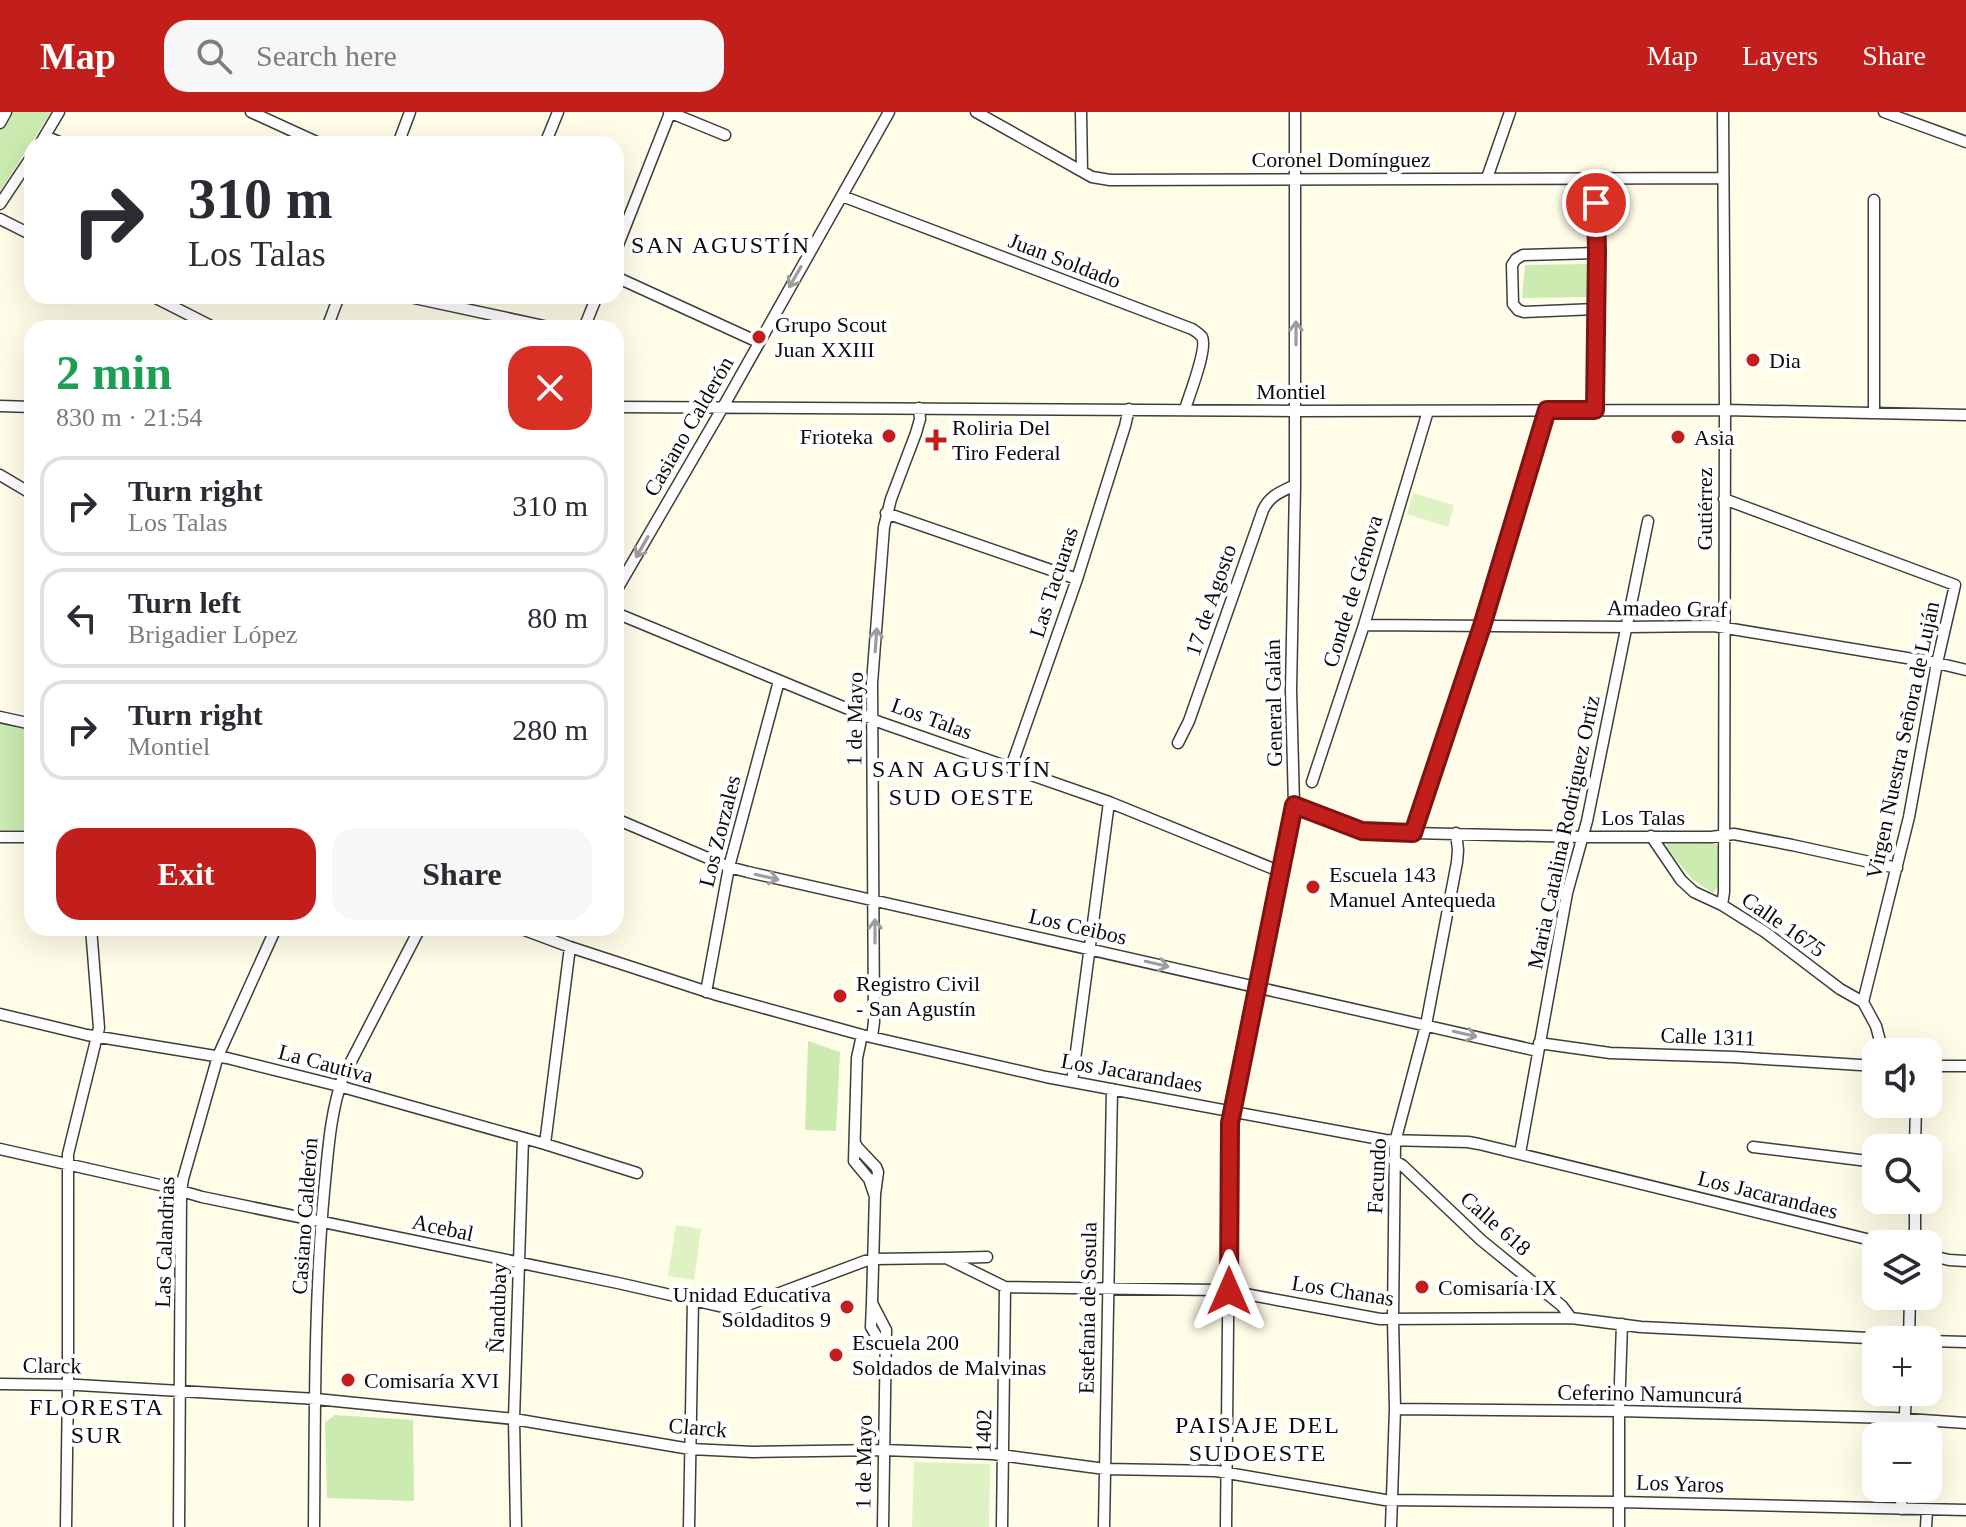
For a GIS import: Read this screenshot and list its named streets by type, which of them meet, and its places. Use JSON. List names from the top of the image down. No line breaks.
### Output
{"streets":{"street":["Coronel Domínguez","Juan Soldado","Montiel","Casiano Calderón","Gutiérrez","Las Tacuaras","Conde de Génova","17 de Agosto","Amadeo Graf","General Galán","Los Talas","1 de Mayo","Virgen Nuestra Señora de Luján","Los Zorzales","Maria Catalina Rodriguez Ortiz","Calle 1675","Los Ceibos","Calle 1311","La Cautiva","Los Jacarandaes","Facundo","Calle 618","Acebal","Las Calandrias","Los Chanas","Ñandubay","Estefanía de Sosula","Clarck","Ceferino Namuncurá","1402","Los Yaros"]},"crossings":[["Coronel Domínguez","Gutiérrez"],["Coronel Domínguez","General Galán"],["Juan Soldado","Montiel"],["Juan Soldado","Casiano Calderón"],["Montiel","Casiano Calderón"],["Montiel","Gutiérrez"],["Montiel","Las Tacuaras"],["Montiel","Conde de Génova"],["Montiel","General Galán"],["Montiel","1 de Mayo"],["Casiano Calderón","La Cautiva"],["Casiano Calderón","Acebal"],["Casiano Calderón","Clarck"],["Gutiérrez","Amadeo Graf"],["Gutiérrez","Los Talas"],["Gutiérrez","Virgen Nuestra Señora de Luján"],["Gutiérrez","Calle 1675"],["Las Tacuaras","Los Talas"],["Conde de Génova","Amadeo Graf"],["17 de Agosto","General Galán"],["Amadeo Graf","Virgen Nuestra Señora de Luján"],["Amadeo Graf","Maria Catalina Rodriguez Ortiz"],["General Galán","Los Talas"],["General Galán","Los Ceibos"],["General Galán","Los Jacarandaes"],["General Galán","Los Chanas"],["General Galán","Clarck"],["Los Talas","1 de Mayo"],["Los Talas","Virgen Nuestra Señora de Luján"],["Los Talas","Los Zorzales"],["Los Talas","Maria Catalina Rodriguez Ortiz"],["Los Talas","Calle 1675"],["Los Talas","Facundo"],["1 de Mayo","Los Ceibos"],["1 de Mayo","Los Jacarandaes"],["1 de Mayo","Acebal"],["1 de Mayo","Los Chanas"],["1 de Mayo","Clarck"],["Virgen Nuestra Señora de Luján","Calle 1675"],["Los Zorzales","Los Ceibos"],["Los Zorzales","Los Jacarandaes"],["Maria Catalina Rodriguez Ortiz","Los Ceibos"],["Maria Catalina Rodriguez Ortiz","Calle 1311"],["Maria Catalina Rodriguez Ortiz","Los Jacarandaes"],["Los Ceibos","Calle 1311"],["Los Ceibos","Facundo"],["La Cautiva","Las Calandrias"],["La Cautiva","Ñandubay"],["Los Jacarandaes","Facundo"],["Los Jacarandaes","Estefanía de Sosula"],["Facundo","Calle 618"],["Facundo","Los Chanas"],["Facundo","Clarck"],["Facundo","Ceferino Namuncurá"],["Facundo","Los Yaros"],["Calle 618","Los Chanas"],["Acebal","Las Calandrias"],["Acebal","Los Chanas"],["Acebal","Ñandubay"],["Las Calandrias","Clarck"],["Los Chanas","Estefanía de Sosula"],["Los Chanas","1402"],["Ñandubay","Clarck"],["Estefanía de Sosula","Clarck"],["Clarck","1402"],["Clarck","Los Yaros"]],"one_way":["Los Ceibos"],"districts":["SAN AGUSTÍN","SAN AGUSTÍN SUD OESTE","FLORESTA SUR","PAISAJE DEL SUDOESTE"],"places":{"other":["Grupo Scout Juan XXIII","Dia","Frioteka","Asia","Escuela 143 Manuel Antequeda","Registro Civil - San Agustín","Comisaría IX","Unidad Educativa Soldaditos 9","Escuela 200 Soldados de Malvinas","Comisaría XVI"],"health":["Roliria Del Tiro Federal"]},"page":{"header":"Map","search":"Search here","nav":["Map","Layers","Share"],"turn":["310 m","Los Talas"],"heading":["2 min","830 m · 21:54"],"list":[{"name":"Turn right","note":"Los Talas","value":"310 m"},{"name":"Turn left","note":"Brigadier López","value":"80 m"},{"name":"Turn right","note":"Montiel","value":"280 m"}],"buttons":["Exit","Share"],"map_buttons":["+","−"]}}
